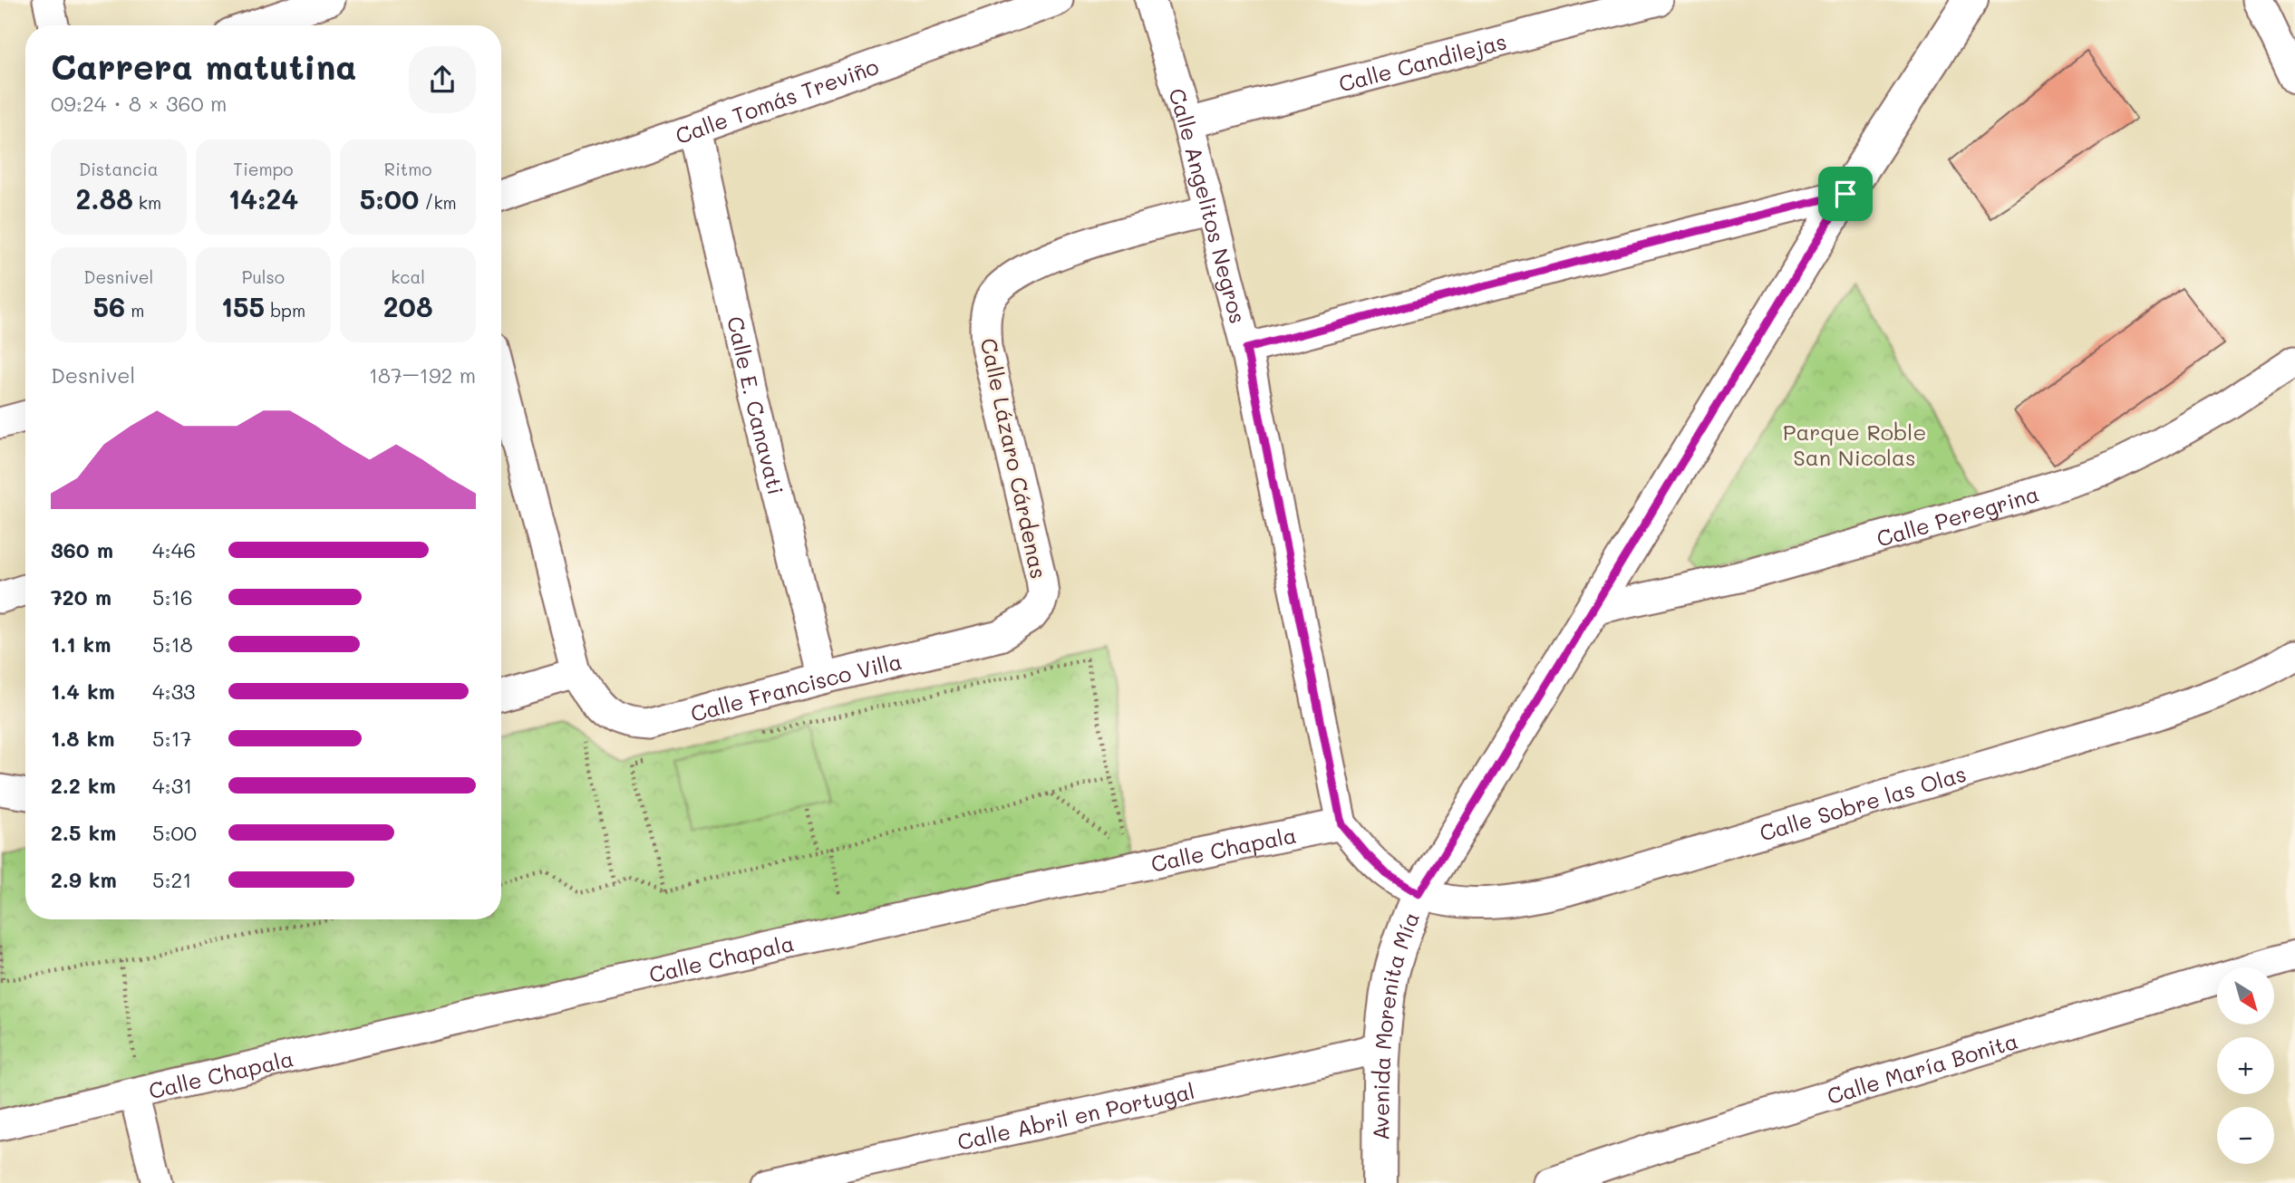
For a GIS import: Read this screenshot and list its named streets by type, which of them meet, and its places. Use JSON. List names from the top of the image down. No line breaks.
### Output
{"streets":{"street":["Calle Candilejas","Calle Tomás Treviño","Calle Angelitos Negros","Calle E. Canavati","Calle Lázaro Cárdenas","Calle Peregrina","Calle Francisco Villa","Calle Sobre las Olas","Calle Chapala","Avenida Morenita Mía","Calle María Bonita","Calle Abril en Portugal"]},"crossings":[["Calle Candilejas","Calle Angelitos Negros"],["Calle Tomás Treviño","Calle E. Canavati"],["Calle Angelitos Negros","Calle Lázaro Cárdenas"],["Calle Angelitos Negros","Calle Chapala"],["Calle E. Canavati","Calle Francisco Villa"],["Calle Lázaro Cárdenas","Calle Francisco Villa"],["Calle Peregrina","Avenida Morenita Mía"],["Calle Sobre las Olas","Avenida Morenita Mía"],["Avenida Morenita Mía","Calle Abril en Portugal"]],"parks":["Parque Roble San Nicolas"],"north":"bottom right","page":{"heading":["Carrera matutina","09:24 · 8 × 360 m"],"stats":[["Distancia","2.88 km"],["Tiempo","14:24"],["Ritmo","5:00 /km"],["Desnivel","56 m"],["Pulso","155 bpm"],["kcal","208"]],"chart":["Desnivel","187–192 m"],"list":[{"name":"360 m","note":"4:46"},{"name":"720 m","note":"5:16"},{"name":"1.1 km","note":"5:18"},{"name":"1.4 km","note":"4:33"},{"name":"1.8 km","note":"5:17"},{"name":"2.2 km","note":"4:31"},{"name":"2.5 km","note":"5:00"},{"name":"2.9 km","note":"5:21"}],"map_buttons":["+","−"]}}
